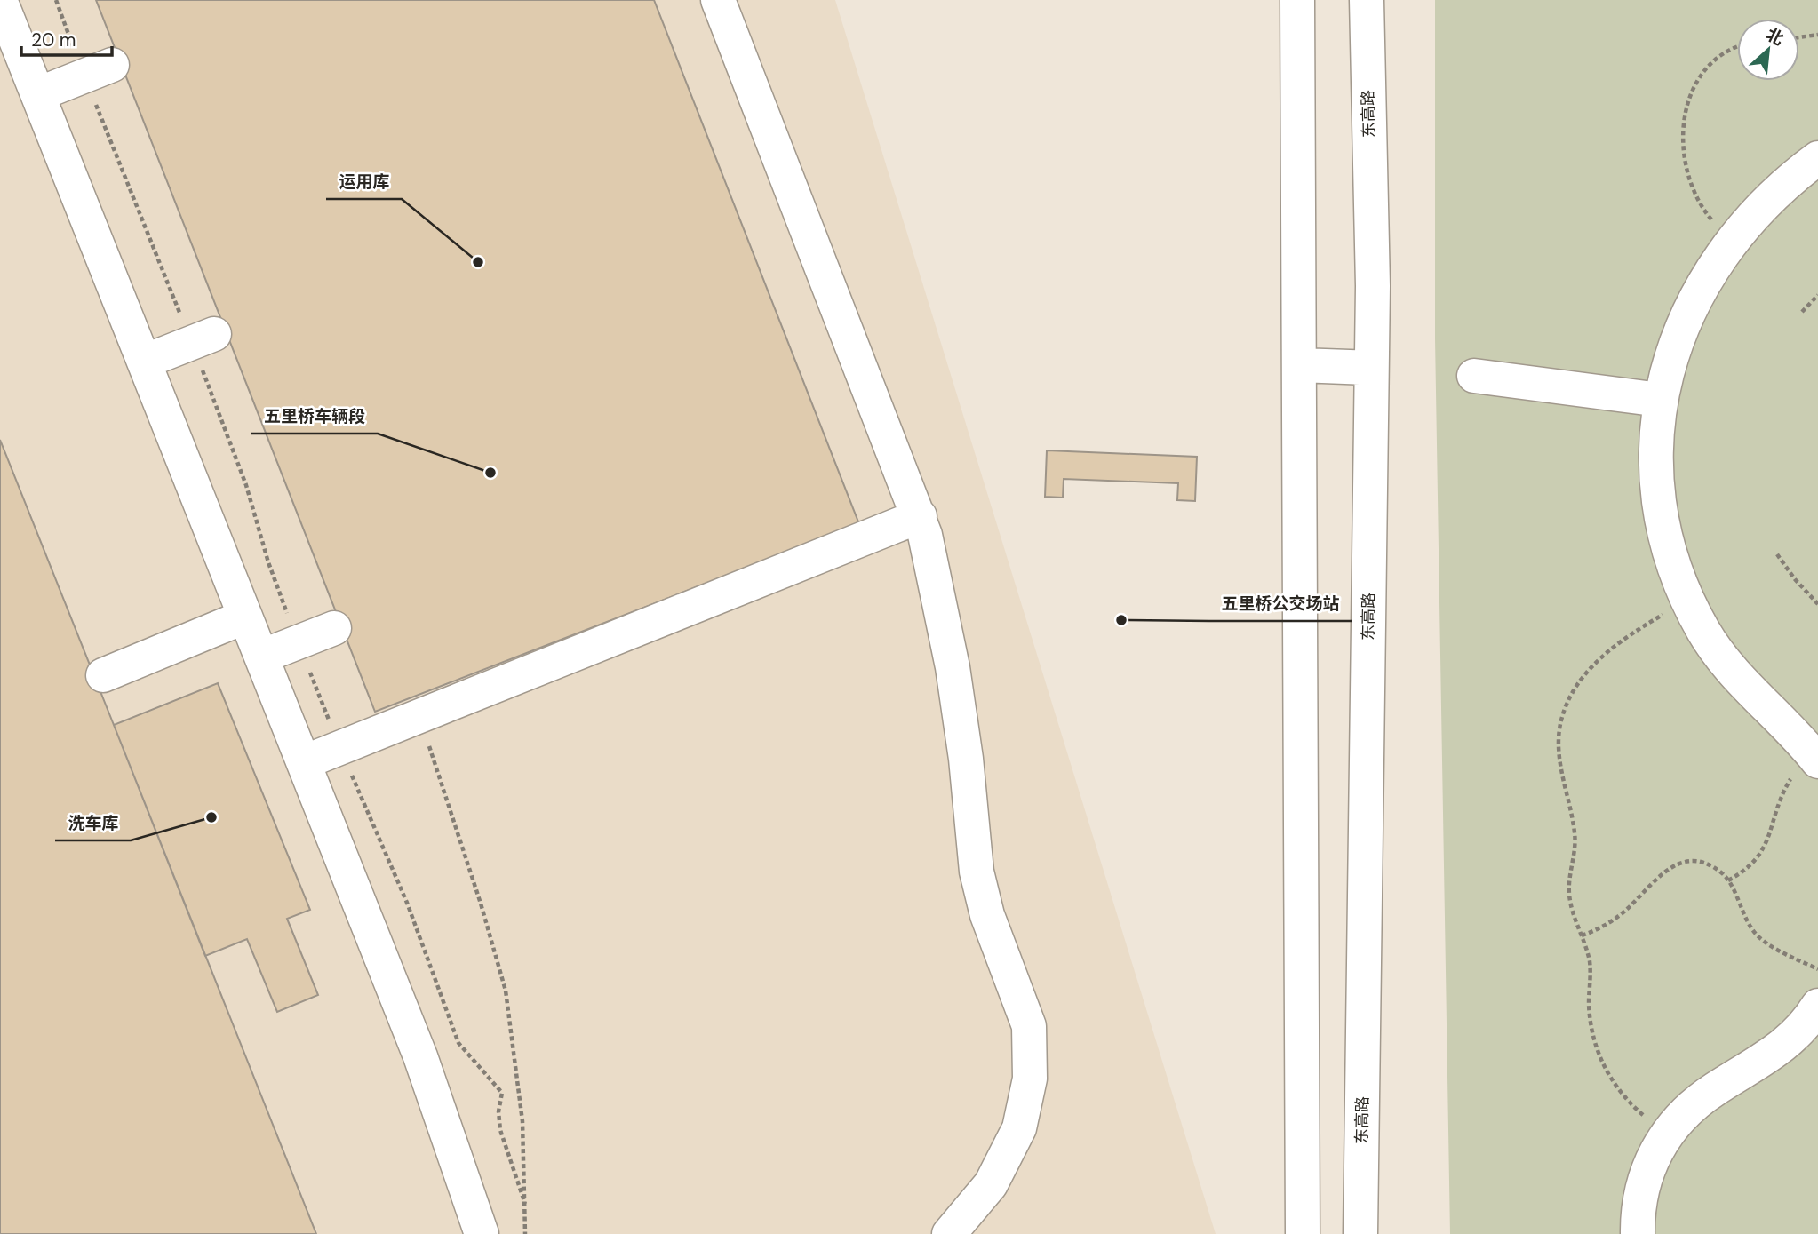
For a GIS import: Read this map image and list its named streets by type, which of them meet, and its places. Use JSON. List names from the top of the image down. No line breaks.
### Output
{"streets":{"street":["东高路"]},"places":["运用库","五里桥车辆段","五里桥公交场站","洗车库"],"scale_bar":"20 m","north":"top right"}
